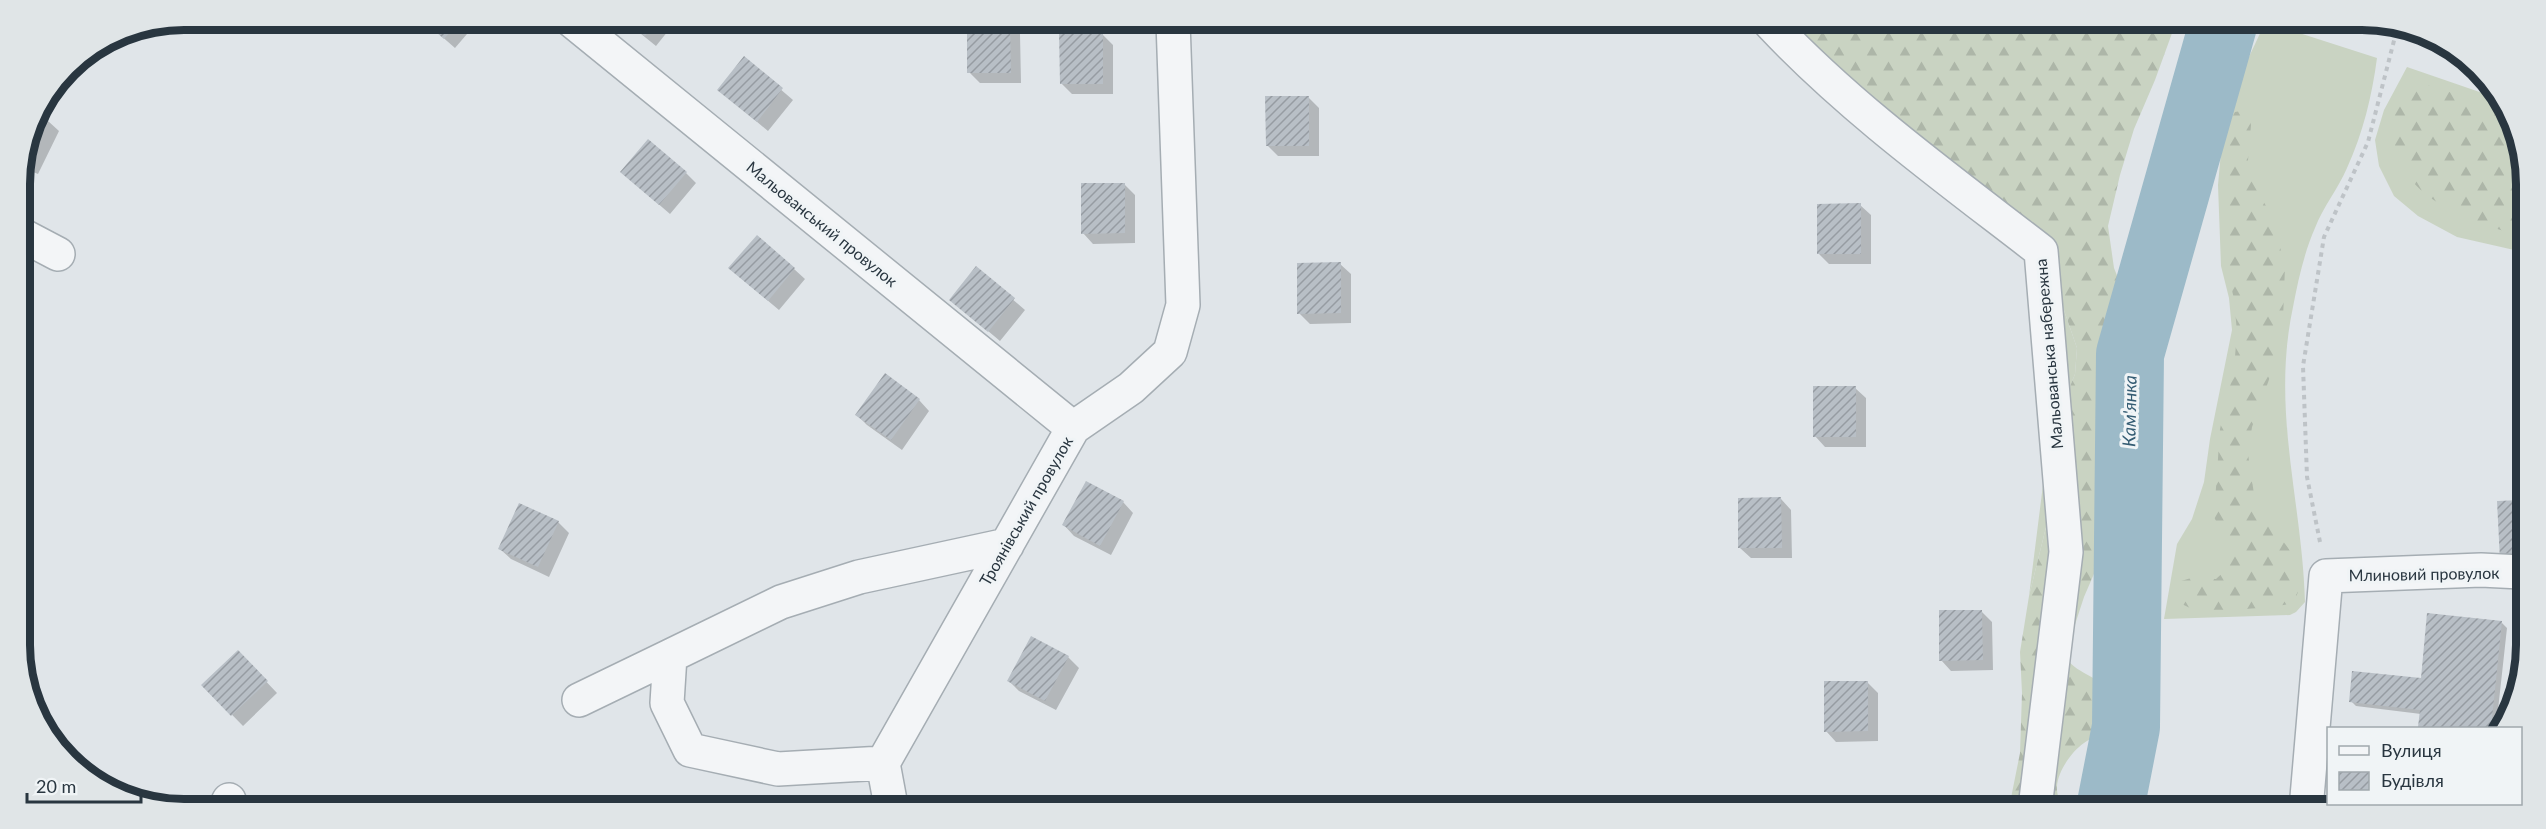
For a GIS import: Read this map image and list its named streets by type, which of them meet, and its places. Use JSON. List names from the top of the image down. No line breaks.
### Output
{"streets":{"street":["Мальованський провулок","Мальованська набережна","Троянівський провулок","Млиновий провулок"]},"crossings":[["Мальованський провулок","Троянівський провулок"]],"water":["Кам'янка"],"legend":["Вулиця","Будівля"],"scale_bar":"20 m"}
